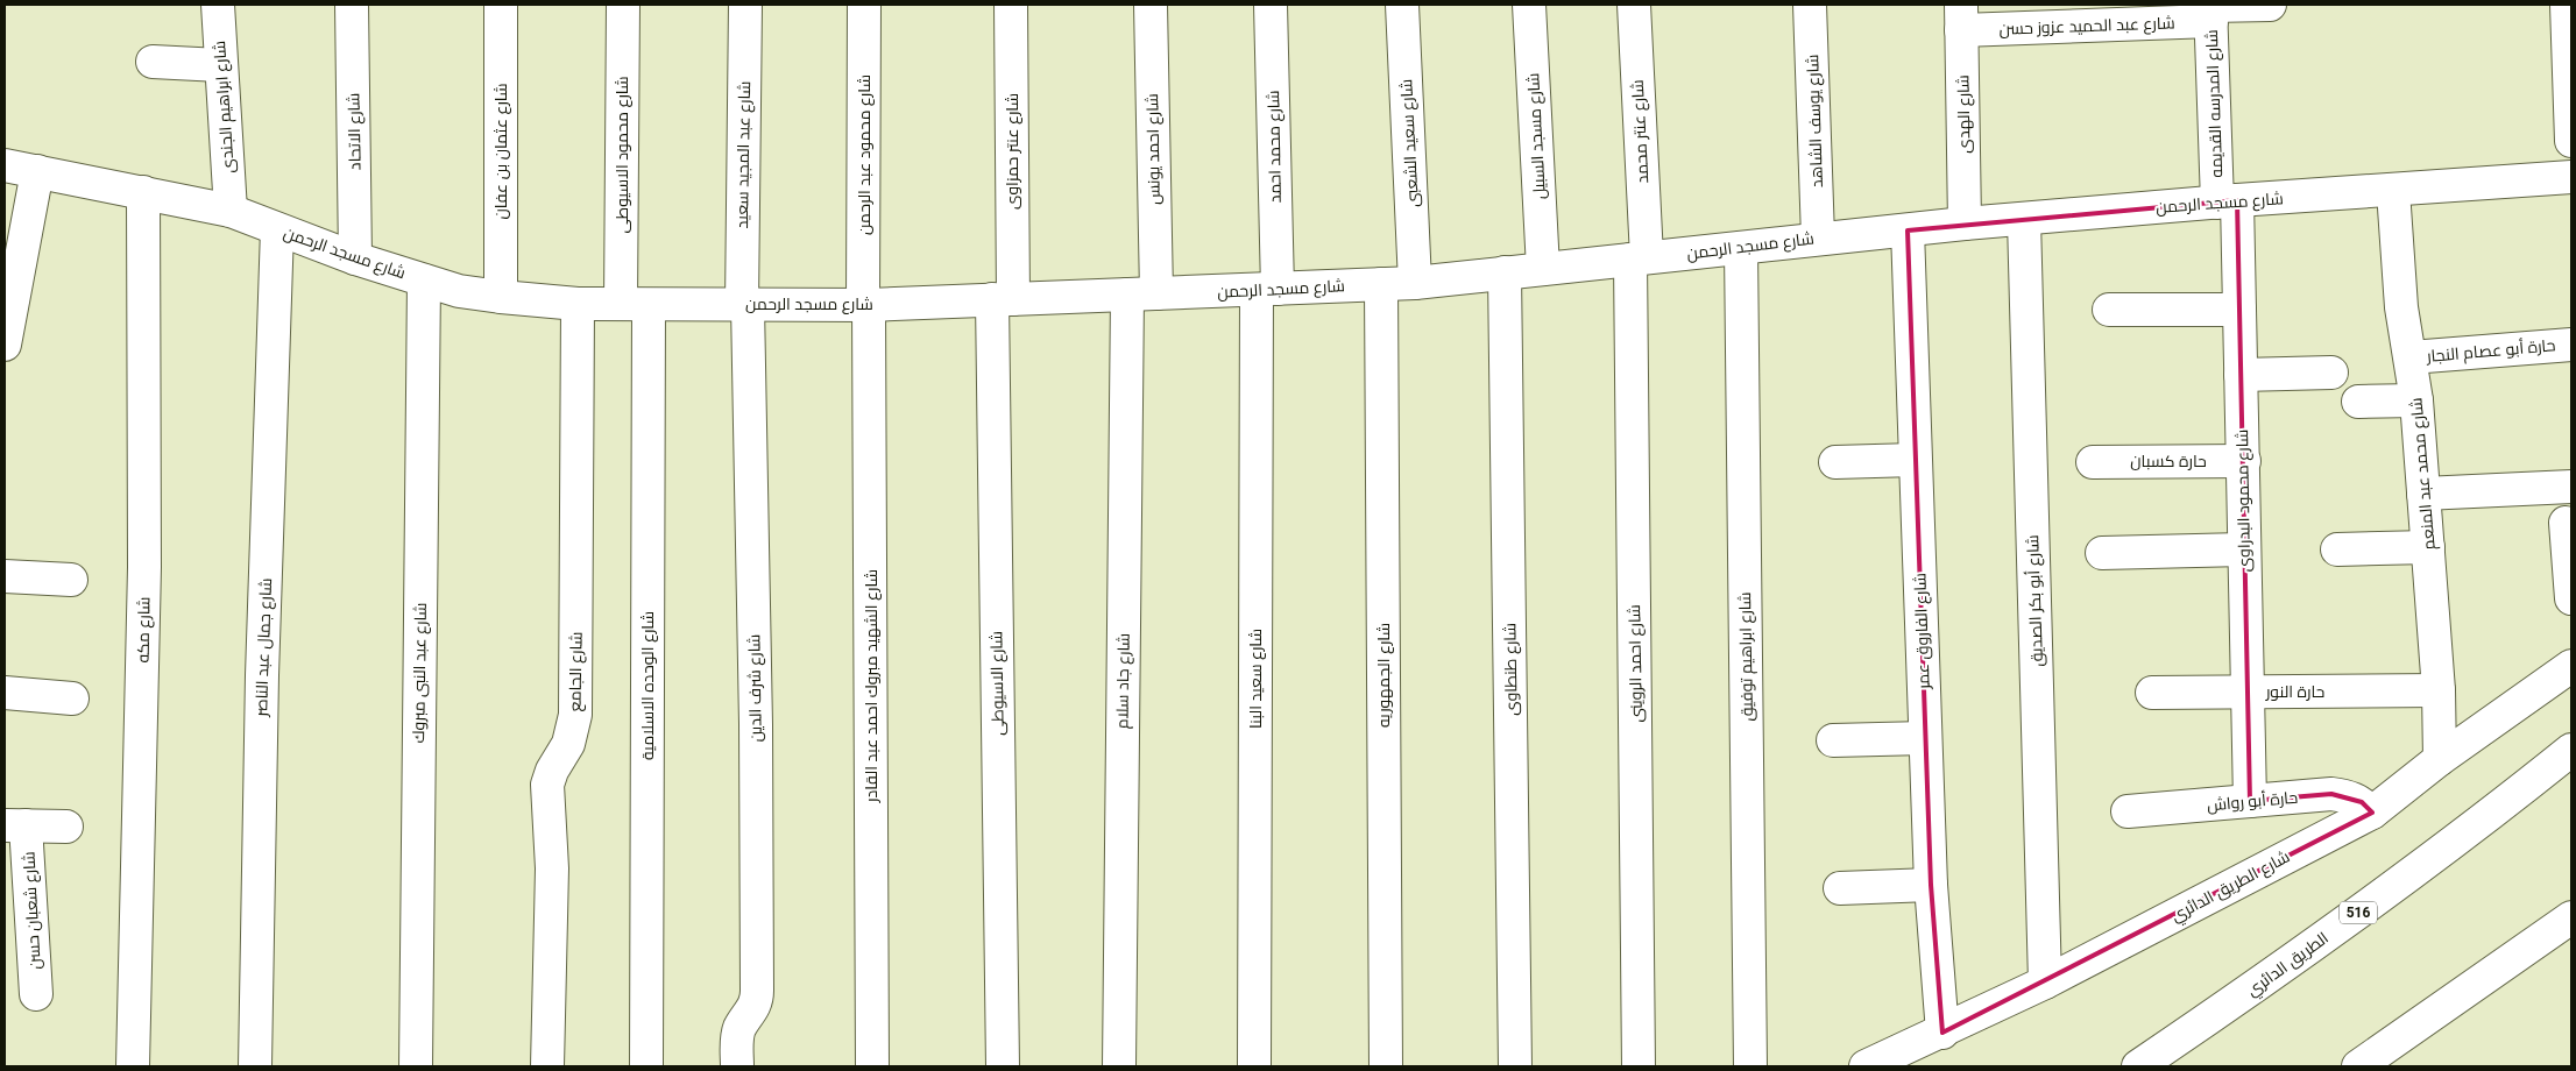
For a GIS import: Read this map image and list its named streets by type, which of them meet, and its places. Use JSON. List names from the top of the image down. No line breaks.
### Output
{"streets":{"main road":["شارع عبد الحميد عزوز حسن","شارع المدرسه القديمه","شارع ابراهيم الجندى","شارع الهدى","شارع يوسف الشاهد","شارع الاتحاد","شارع عنتر محمد","شارع مسجد السبيل","شارع سعيد الشعبى","شارع محمد احمد","شارع احمد يونس","شارع عثمان بن عفان","شارع عنتر حمزاوى","شارع محمود الاسيوطى","شارع عبد المجيد سعيد","شارع محمود عبد الرحمن","شارع مسجد الرحمن","حارة أبو عصام النجار","حارة كسبان","شارع محمد عبد المنعم","شارع محمود البدراوى","شارع أبو بكر الصديق","شارع مكه","شارع الفاروق عمر","شارع جمال عبد الناصر","شارع ابراهيم توفيق","شارع احمد الروينى","شارع طنطاوى","شارع الجامع","شارع عبد النبى مبروك","شارع الجمهوريه","شارع سعيد البنا","شارع جاد سلام","شارع الاسيوطى","شارع الوحده الاسلامية","شارع الشهيد مبروك احمد عبد القادر","شارع شرف الدين","حارة النور","حارة أبو رواش","شارع الطريق الدائري","شارع شعبان حسن","516","الطريق الدائري"]},"crossings":[["شارع عبد الحميد عزوز حسن","شارع المدرسه القديمه"],["شارع عبد الحميد عزوز حسن","شارع الهدى"],["شارع المدرسه القديمه","شارع مسجد الرحمن"],["شارع المدرسه القديمه","شارع محمود البدراوى"],["شارع ابراهيم الجندى","شارع مسجد الرحمن"],["شارع الهدى","شارع مسجد الرحمن"],["شارع يوسف الشاهد","شارع مسجد الرحمن"],["شارع الاتحاد","شارع مسجد الرحمن"],["شارع عنتر محمد","شارع مسجد الرحمن"],["شارع عنتر محمد","شارع احمد الروينى"],["شارع مسجد السبيل","شارع مسجد الرحمن"],["شارع سعيد الشعبى","شارع مسجد الرحمن"],["شارع محمد احمد","شارع مسجد الرحمن"],["شارع محمد احمد","شارع سعيد البنا"],["شارع احمد يونس","شارع مسجد الرحمن"],["شارع احمد يونس","شارع جاد سلام"],["شارع عثمان بن عفان","شارع مسجد الرحمن"],["شارع عنتر حمزاوى","شارع مسجد الرحمن"],["شارع عنتر حمزاوى","شارع الاسيوطى"],["شارع محمود الاسيوطى","شارع مسجد الرحمن"],["شارع محمود الاسيوطى","شارع الوحده الاسلامية"],["شارع عبد المجيد سعيد","شارع مسجد الرحمن"],["شارع عبد المجيد سعيد","شارع شرف الدين"],["شارع محمود عبد الرحمن","شارع مسجد الرحمن"],["شارع محمود عبد الرحمن","شارع الشهيد مبروك احمد عبد القادر"],["شارع مسجد الرحمن","شارع محمد عبد المنعم"],["شارع مسجد الرحمن","شارع محمود البدراوى"],["شارع مسجد الرحمن","شارع أبو بكر الصديق"],["شارع مسجد الرحمن","شارع مكه"],["شارع مسجد الرحمن","شارع الفاروق عمر"],["شارع مسجد الرحمن","شارع جمال عبد الناصر"],["شارع مسجد الرحمن","شارع ابراهيم توفيق"],["شارع مسجد الرحمن","شارع احمد الروينى"],["شارع مسجد الرحمن","شارع طنطاوى"],["شارع مسجد الرحمن","شارع الجامع"],["شارع مسجد الرحمن","شارع عبد النبى مبروك"],["شارع مسجد الرحمن","شارع الجمهوريه"],["شارع مسجد الرحمن","شارع سعيد البنا"],["شارع مسجد الرحمن","شارع جاد سلام"],["شارع مسجد الرحمن","شارع الاسيوطى"],["شارع مسجد الرحمن","شارع الوحده الاسلامية"],["شارع مسجد الرحمن","شارع الشهيد مبروك احمد عبد القادر"],["شارع مسجد الرحمن","شارع شرف الدين"],["حارة أبو عصام النجار","شارع محمد عبد المنعم"],["حارة كسبان","شارع محمود البدراوى"],["شارع محمد عبد المنعم","حارة النور"],["شارع محمد عبد المنعم","شارع الطريق الدائري"],["شارع محمود البدراوى","حارة النور"],["شارع محمود البدراوى","حارة أبو رواش"],["شارع أبو بكر الصديق","شارع الطريق الدائري"],["شارع الفاروق عمر","شارع الطريق الدائري"],["حارة أبو رواش","شارع الطريق الدائري"]]}
